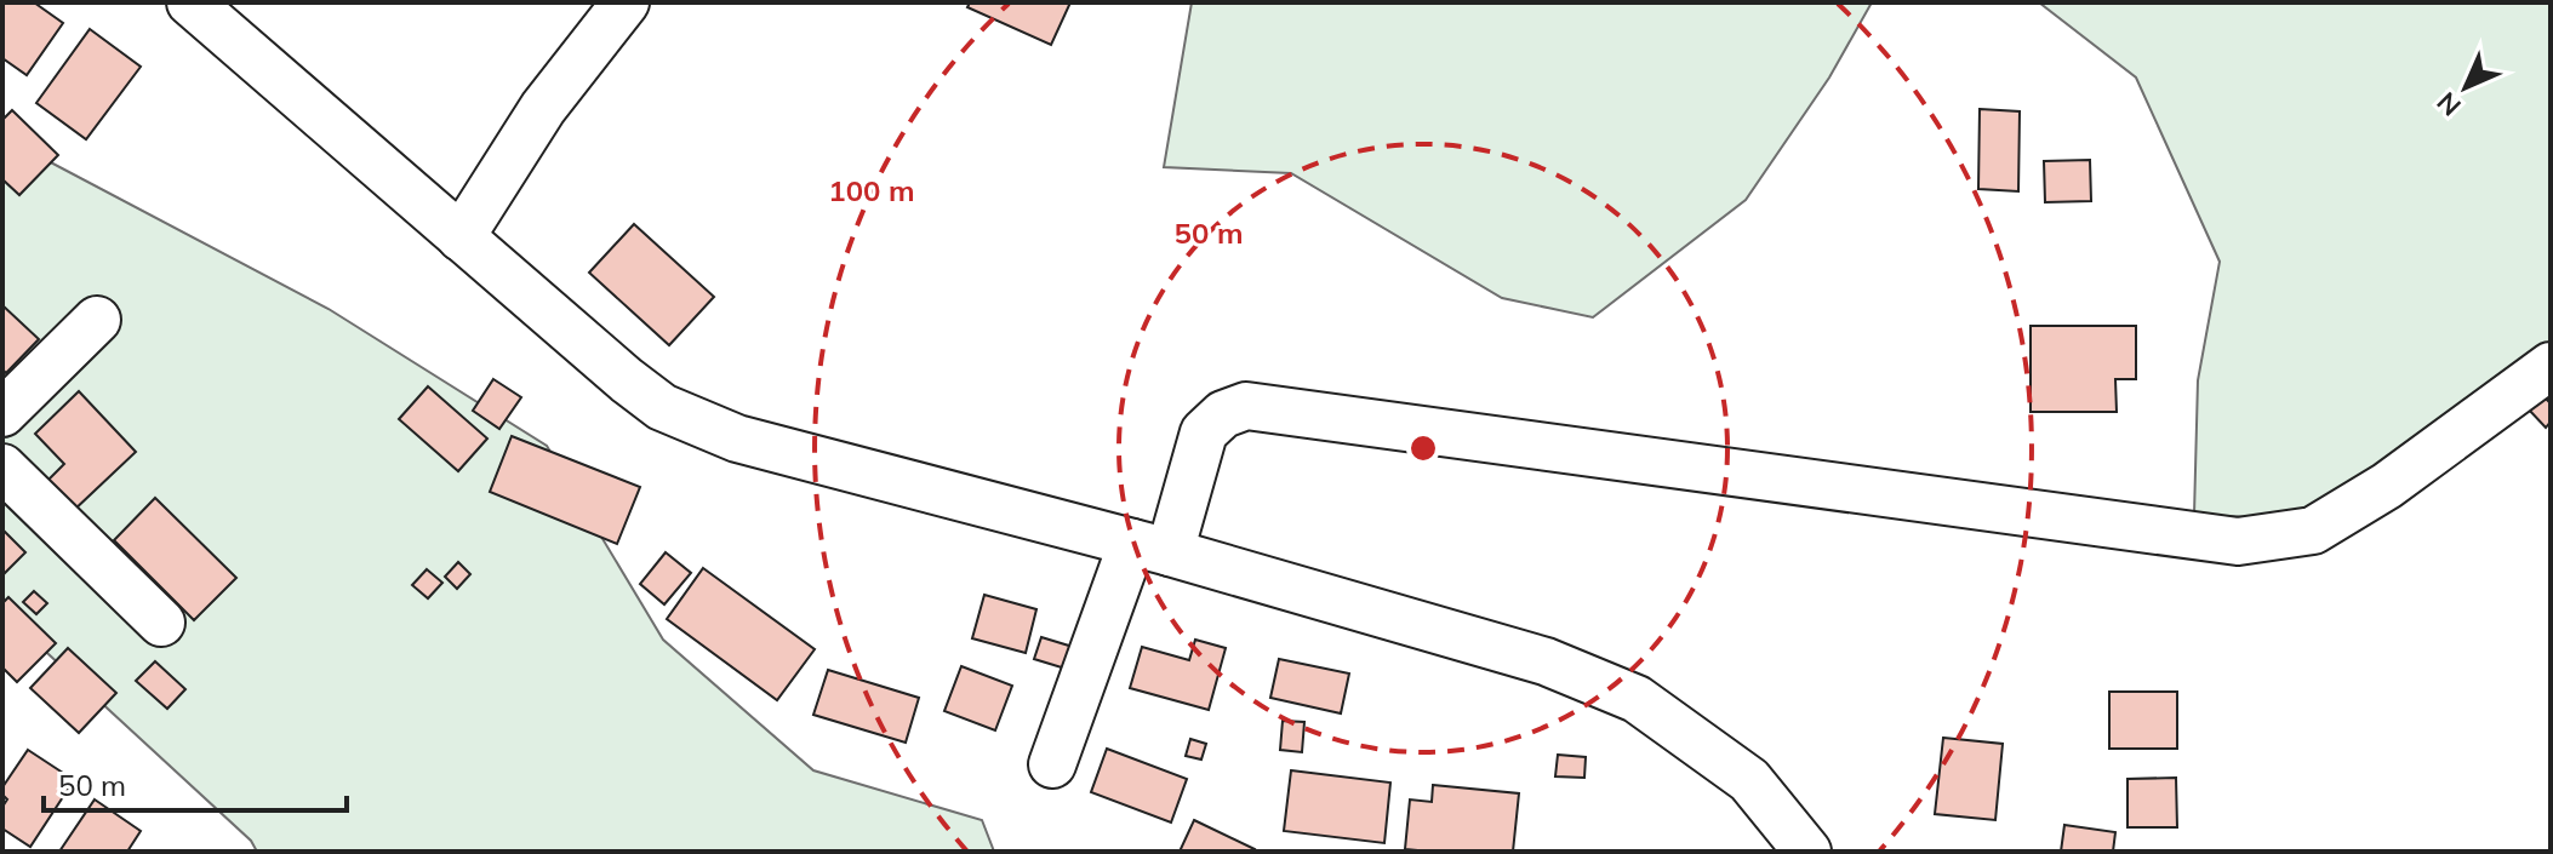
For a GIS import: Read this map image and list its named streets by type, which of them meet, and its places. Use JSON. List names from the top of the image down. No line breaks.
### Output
{"scale_bar":"50 m","north":"bottom left","rings":["100 m","50 m"]}
